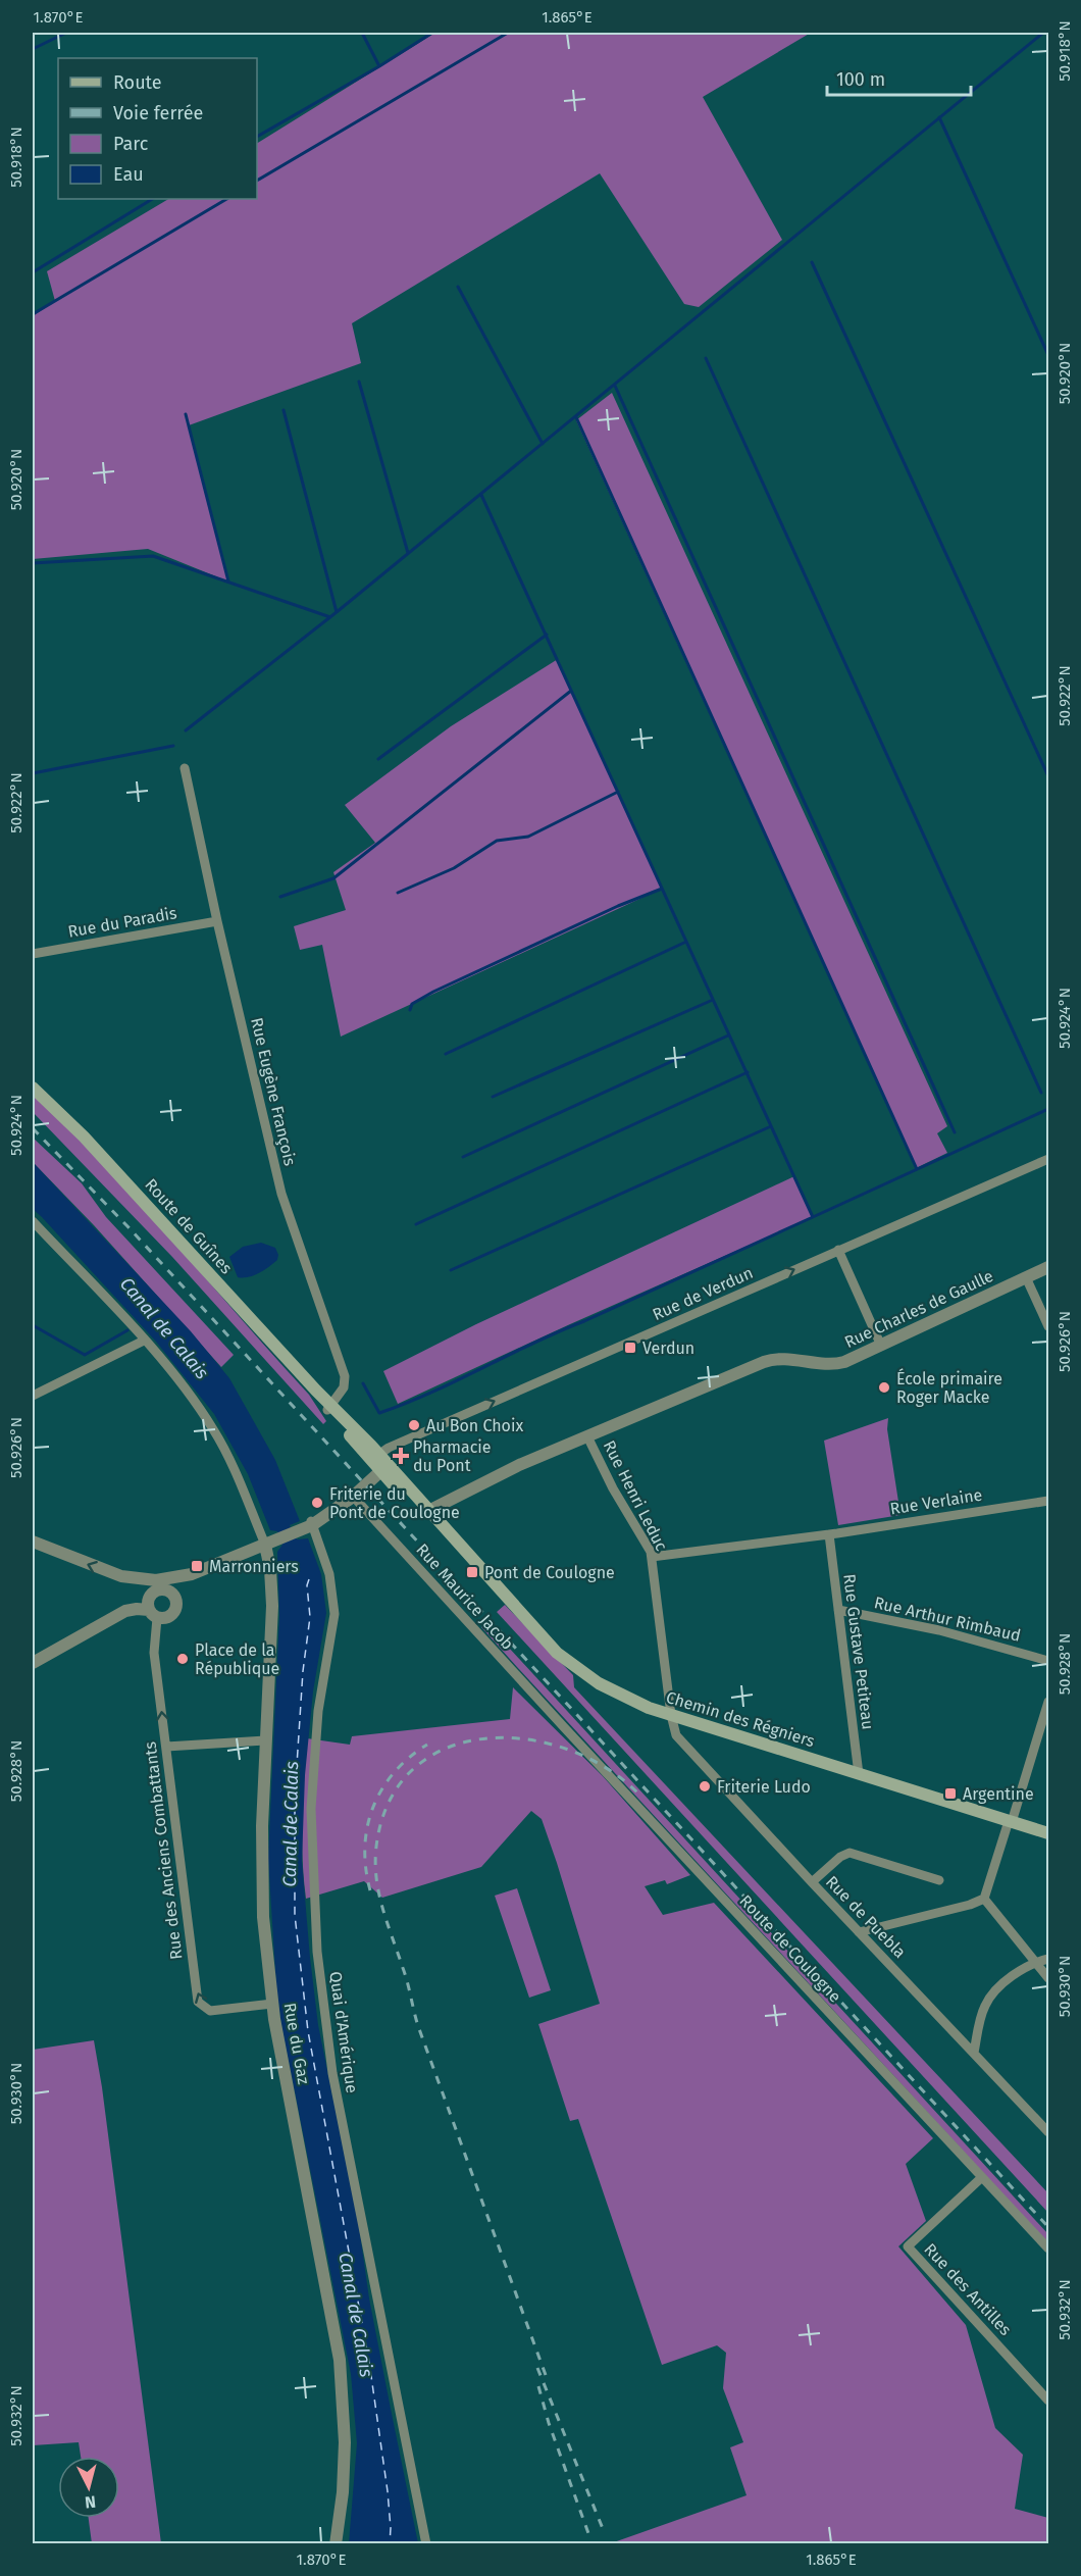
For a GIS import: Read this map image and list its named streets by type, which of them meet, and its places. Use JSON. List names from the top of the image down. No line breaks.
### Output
{"streets":{"main road":["Route de Guînes","Chemin des Régniers"],"street":["Rue du Paradis","Rue Eugène François","Rue de Verdun","Rue Charles de Gaulle","Rue Henri Leduc","Rue Verlaine","Rue Maurice Jacob","Rue Arthur Rimbaud","Rue Gustave Petiteau","Rue des Anciens Combattants","Rue de Puebla","Route de Coulogne","Quai d'Amérique","Rue du Gaz","Rue des Antilles"]},"crossings":[["Rue du Paradis","Rue Eugène François"],["Rue Eugène François","Route de Guînes"],["Route de Guînes","Rue de Verdun"],["Route de Guînes","Chemin des Régniers"],["Rue de Verdun","Chemin des Régniers"],["Rue Charles de Gaulle","Rue Henri Leduc"],["Rue Charles de Gaulle","Chemin des Régniers"],["Rue Henri Leduc","Rue Verlaine"],["Rue Henri Leduc","Chemin des Régniers"],["Rue Henri Leduc","Rue de Puebla"],["Rue Verlaine","Rue Gustave Petiteau"],["Rue Maurice Jacob","Route de Coulogne"],["Rue Arthur Rimbaud","Rue Gustave Petiteau"],["Rue Gustave Petiteau","Chemin des Régniers"],["Chemin des Régniers","Rue de Puebla"],["Rue des Anciens Combattants","Rue du Gaz"],["Route de Coulogne","Rue des Antilles"]],"one_way":["Rue de Verdun","Rue des Anciens Combattants"],"water":["Canal de Calais"],"places":{"transit":["Verdun","Marronniers","Pont de Coulogne","Argentine"],"other":["École primaire Roger Macke","Au Bon Choix","Friterie du Pont de Coulogne","Place de la République","Friterie Ludo"],"health":["Pharmacie du Pont"]},"legend":["Route","Voie ferrée","Parc","Eau"],"scale_bar":"100 m","north":"bottom","coordinates":["1.870°E","1.865°E","50.918°N","50.920°N","50.922°N","50.924°N","50.926°N","50.928°N","50.930°N","50.932°N"]}
